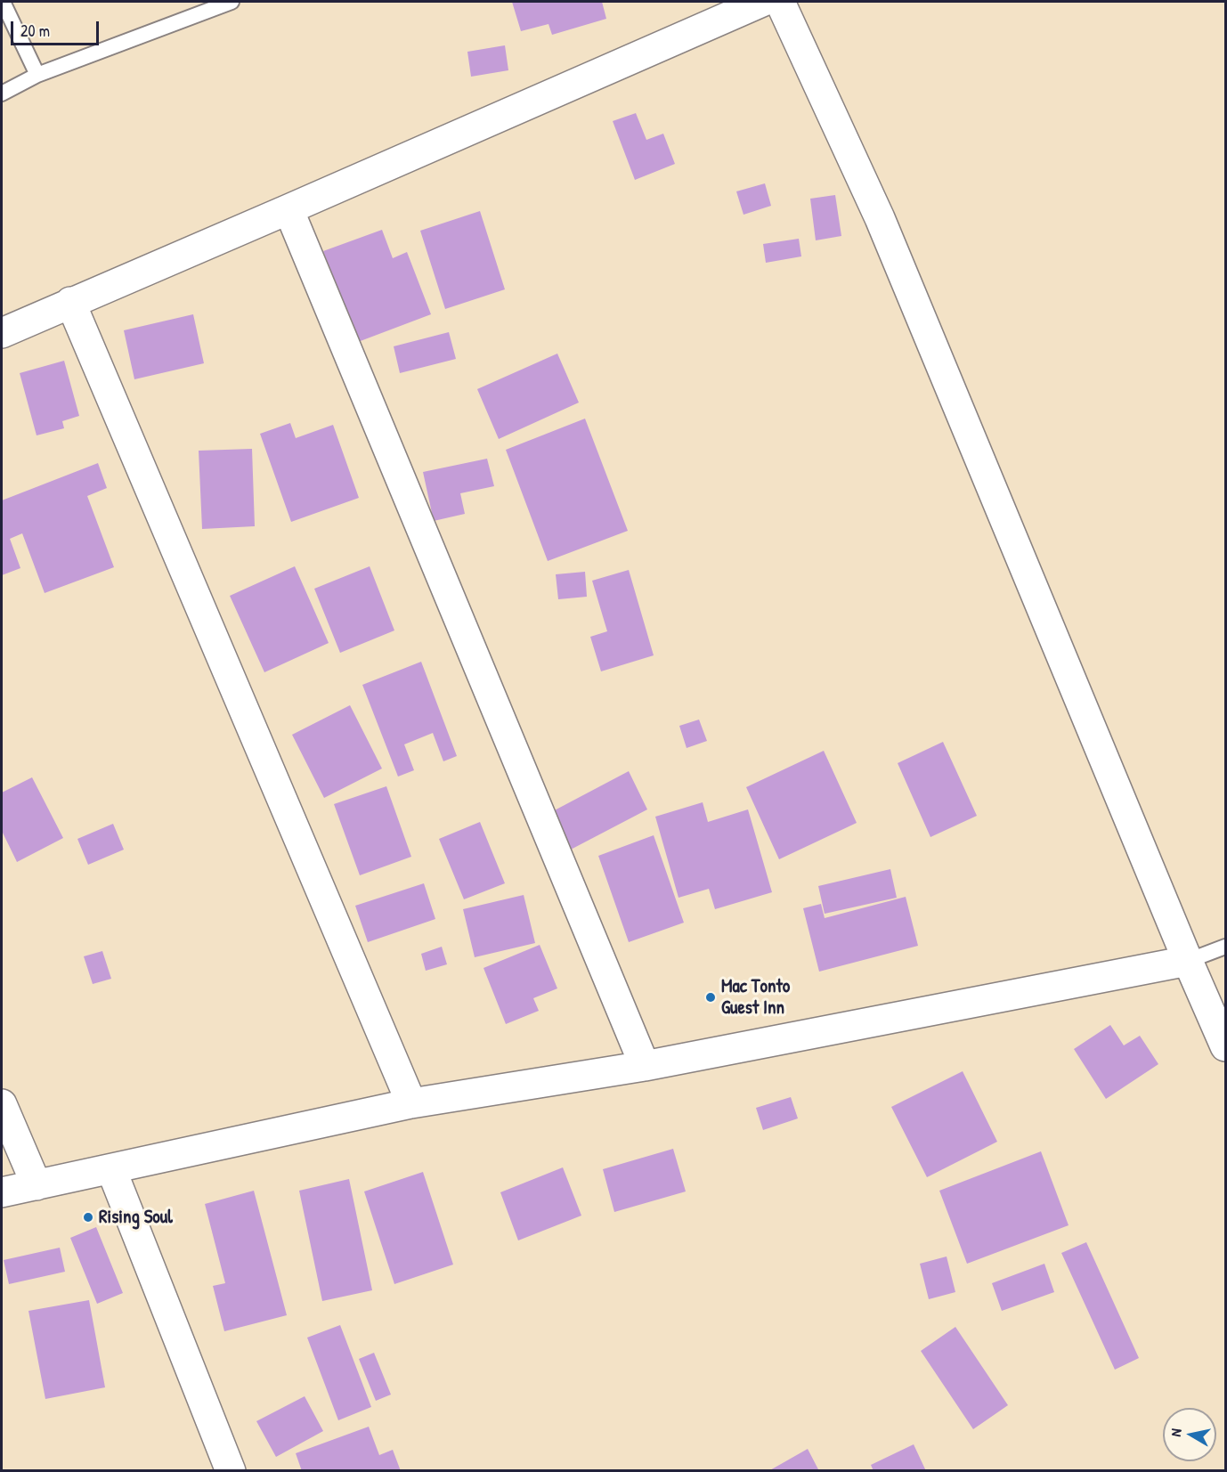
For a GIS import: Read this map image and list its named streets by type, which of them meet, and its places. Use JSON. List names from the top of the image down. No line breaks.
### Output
{"places":["Mac Tonto Guest Inn","Rising Soul"],"scale_bar":"20 m","north":"left"}
